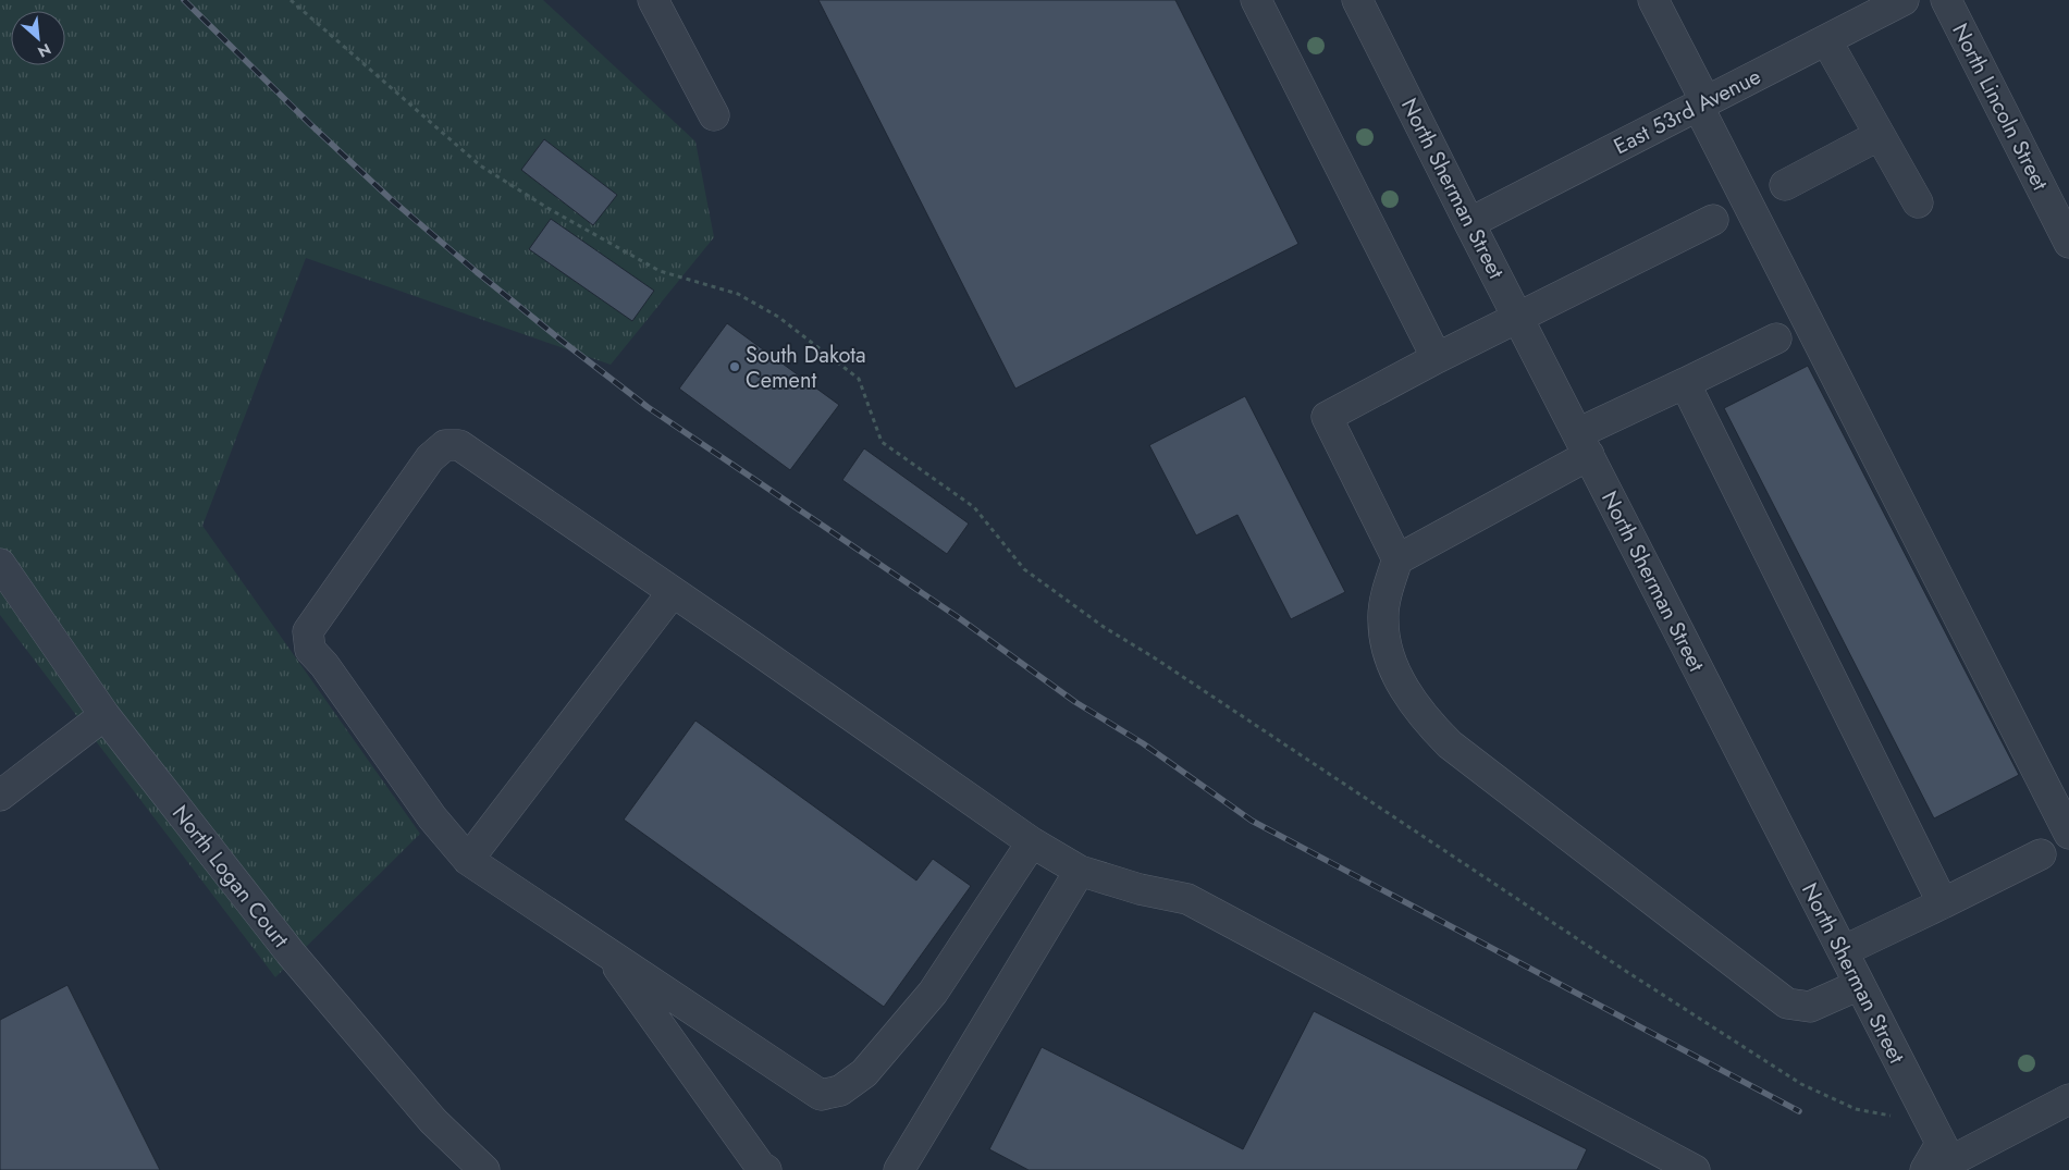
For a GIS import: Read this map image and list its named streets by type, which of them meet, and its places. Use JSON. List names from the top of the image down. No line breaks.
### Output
{"streets":{"street":["North Lincoln Street","East 53rd Avenue","North Sherman Street","North Logan Court"]},"crossings":[["East 53rd Avenue","North Sherman Street"]],"places":["South Dakota Cement"],"north":"bottom right"}
